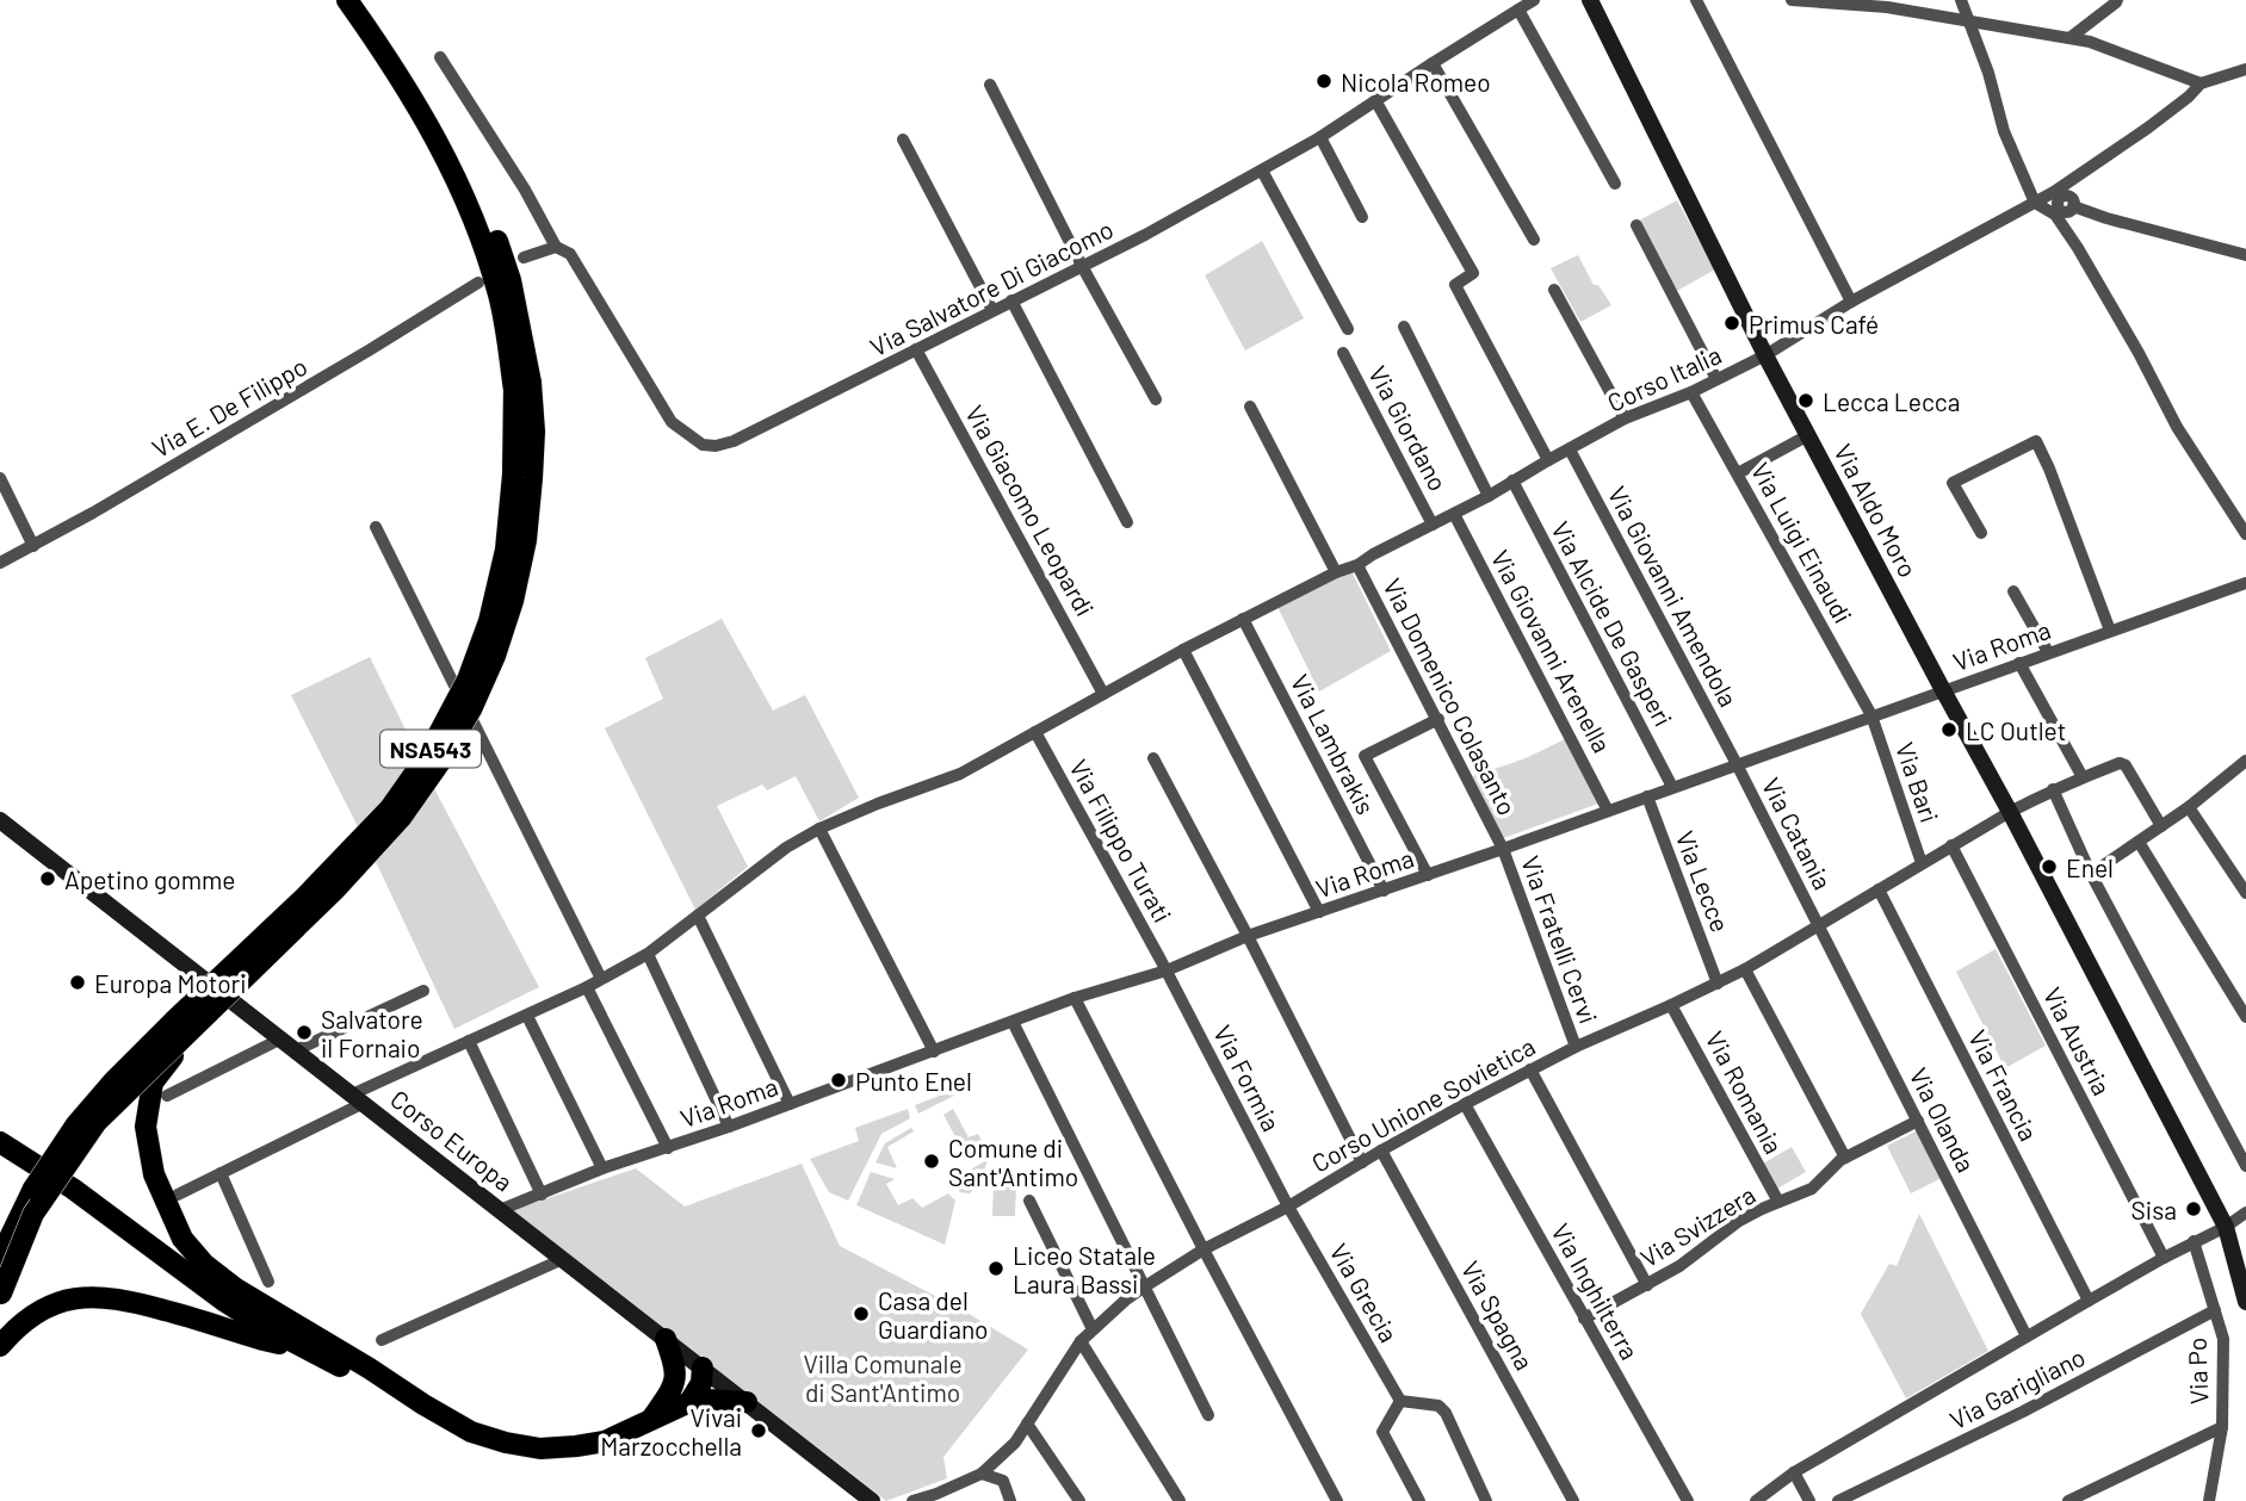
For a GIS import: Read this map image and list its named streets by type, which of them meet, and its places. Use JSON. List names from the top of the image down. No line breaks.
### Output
{"streets":{"highway":["NSA543"],"street":["Via Salvatore Di Giacomo","Corso Italia","Via E. De Filippo","Via Giordano","Via Giacomo Leopardi","Via Aldo Moro","Via Luigi Einaudi","Via Giovanni Amendola","Via Alcide De Gasperi","Via Roma","Via Giovanni Arenella","Via Domenico Colasanto","Via Lambrakis","Via Bari","Via Catania","Via Filippo Turati","Via Lecce","Via Fratelli Cervi","Via Austria","Via Formia","Via Francia","Via Romania","Corso Unione Sovietica","Via Olanda","Corso Europa","Via Svizzera","Via Inghilterra","Via Grecia","Via Spagna","Via Po","Via Garigliano"]},"crossings":[["Via Salvatore Di Giacomo","Via Giacomo Leopardi"],["Corso Italia","Via Giordano"],["Corso Italia","Via Giacomo Leopardi"],["Corso Italia","Via Aldo Moro"],["Corso Italia","Via Luigi Einaudi"],["Corso Italia","Via Giovanni Amendola"],["Corso Italia","Via Alcide De Gasperi"],["Corso Italia","Via Giovanni Arenella"],["Corso Italia","Via Domenico Colasanto"],["Corso Italia","Via Lambrakis"],["Corso Italia","Via Filippo Turati"],["Corso Italia","Corso Europa"],["Via Aldo Moro","Via Roma"],["Via Aldo Moro","Corso Unione Sovietica"],["Via Luigi Einaudi","Via Roma"],["Via Luigi Einaudi","Via Bari"],["Via Giovanni Amendola","Via Roma"],["Via Giovanni Amendola","Via Catania"],["Via Alcide De Gasperi","Via Roma"],["Via Roma","Via Giovanni Arenella"],["Via Roma","Via Domenico Colasanto"],["Via Roma","Via Lambrakis"],["Via Roma","Via Bari"],["Via Roma","Via Catania"],["Via Roma","Via Filippo Turati"],["Via Roma","Via Lecce"],["Via Roma","Via Fratelli Cervi"],["Via Roma","Via Formia"],["Via Roma","Corso Europa"],["Via Domenico Colasanto","Via Fratelli Cervi"],["Via Bari","Corso Unione Sovietica"],["Via Catania","Corso Unione Sovietica"],["Via Catania","Via Olanda"],["Via Filippo Turati","Via Formia"],["Via Lecce","Corso Unione Sovietica"],["Via Fratelli Cervi","Corso Unione Sovietica"],["Via Austria","Corso Unione Sovietica"],["Via Formia","Corso Unione Sovietica"],["Via Formia","Via Grecia"],["Via Francia","Corso Unione Sovietica"],["Via Romania","Corso Unione Sovietica"],["Via Romania","Via Svizzera"],["Corso Unione Sovietica","Via Olanda"],["Corso Unione Sovietica","Via Inghilterra"],["Corso Unione Sovietica","Via Grecia"],["Corso Unione Sovietica","Via Spagna"],["Via Olanda","Via Svizzera"],["Via Svizzera","Via Inghilterra"],["Via Po","Via Garigliano"]],"parks":["Villa Comunale di Sant'Antimo"],"places":["Nicola Romeo","Primus Café","Lecca Lecca","LC Outlet","Enel","Apetino gomme","Europa Motori","Salvatore il Fornaio","Punto Enel","Comune di Sant'Antimo","Sisa","Liceo Statale Laura Bassi","Casa del Guardiano","Vivai Marzocchella"]}
